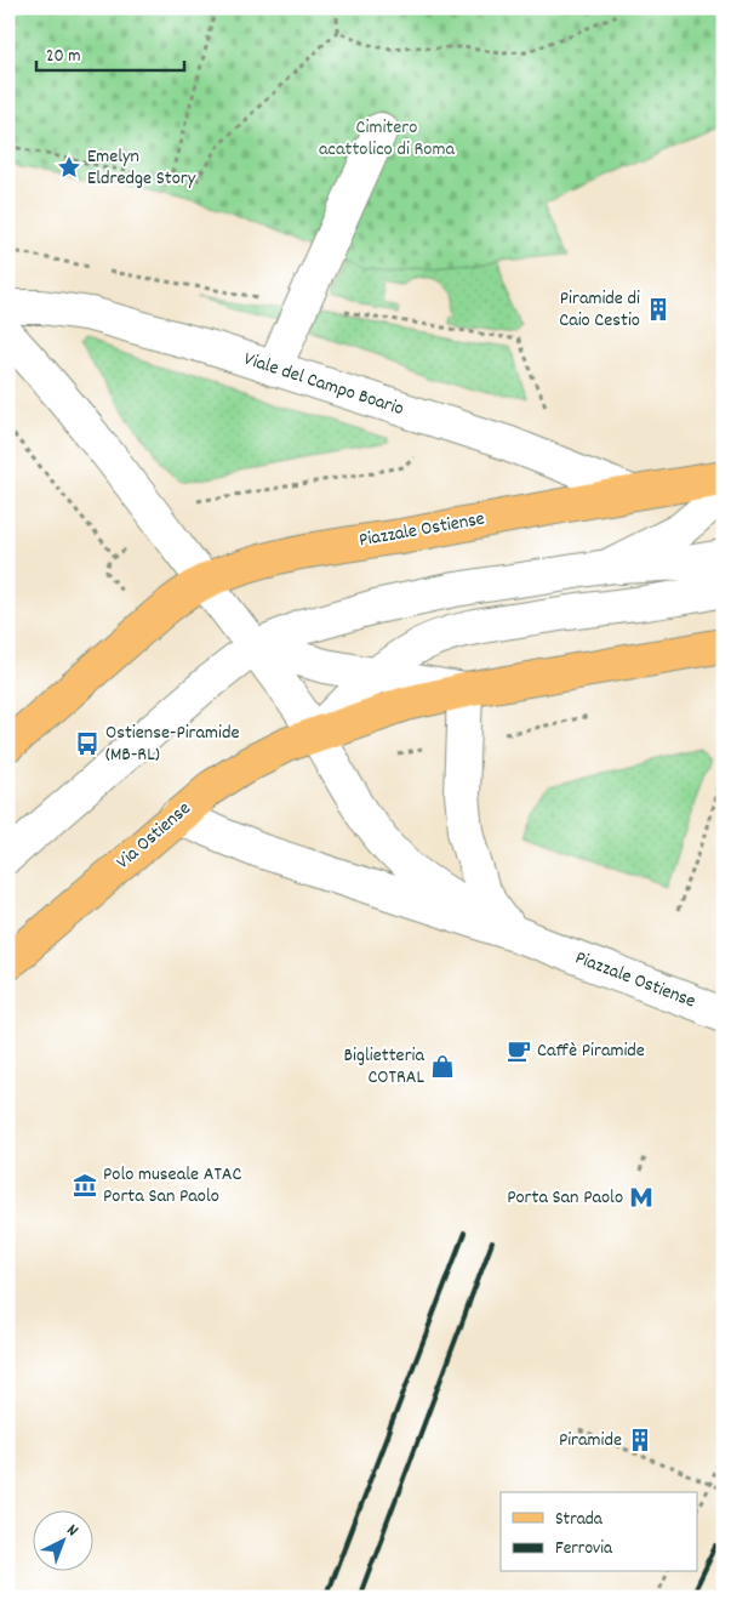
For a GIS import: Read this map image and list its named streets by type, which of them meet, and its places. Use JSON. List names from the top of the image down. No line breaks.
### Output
{"streets":{"main road":["Piazzale Ostiense","Via Ostiense"],"street":["Viale del Campo Boario"]},"crossings":[["Viale del Campo Boario","Piazzale Ostiense"],["Piazzale Ostiense","Via Ostiense"]],"parks":["Cimitero acattolico di Roma"],"places":{"place":["Emelyn Eldredge Story"],"building":["Piramide di Caio Cestio","Piramide"],"bus stop":["Ostiense-Piramide (MB-RL)"],"cafe":["Caffè Piramide"],"shop":["Biglietteria COTRAL"],"museum":["Polo museale ATAC Porta San Paolo"],"metro station":["Porta San Paolo"]},"legend":["Strada","Ferrovia"],"scale_bar":"20 m","north":"top right"}
